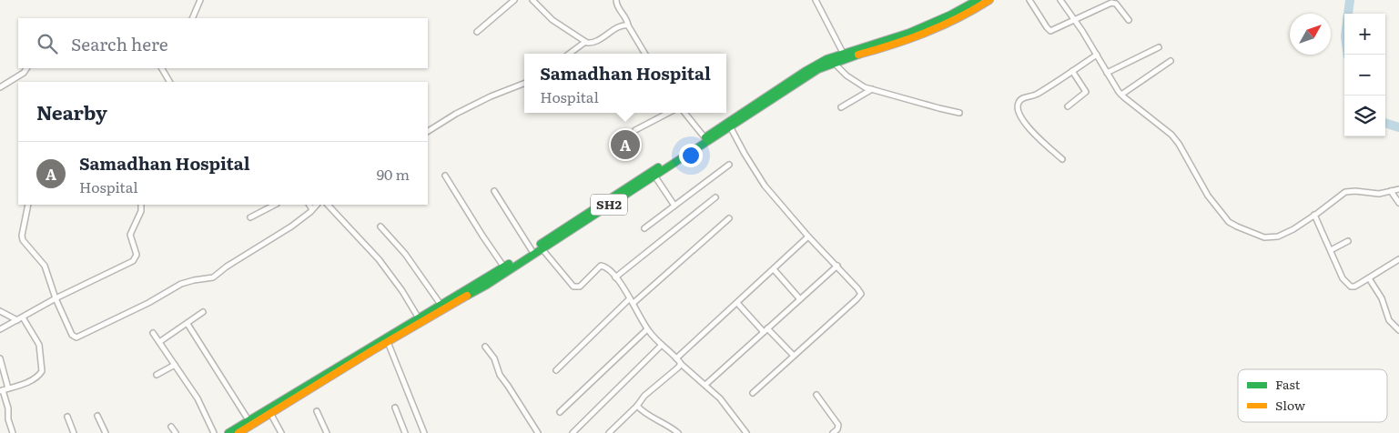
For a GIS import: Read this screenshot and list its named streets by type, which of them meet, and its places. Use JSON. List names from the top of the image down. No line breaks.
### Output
{"streets":{"main road":["SH2"]},"legend":["Fast","Slow"],"north":"top right","page":{"map_buttons":["+","−"],"search":"Search here","popup":["Samadhan Hospital","Hospital"],"heading":"Nearby","pins":"A","list":[{"mark":"A","name":"Samadhan Hospital","note":"Hospital","value":"90 m"}]}}
